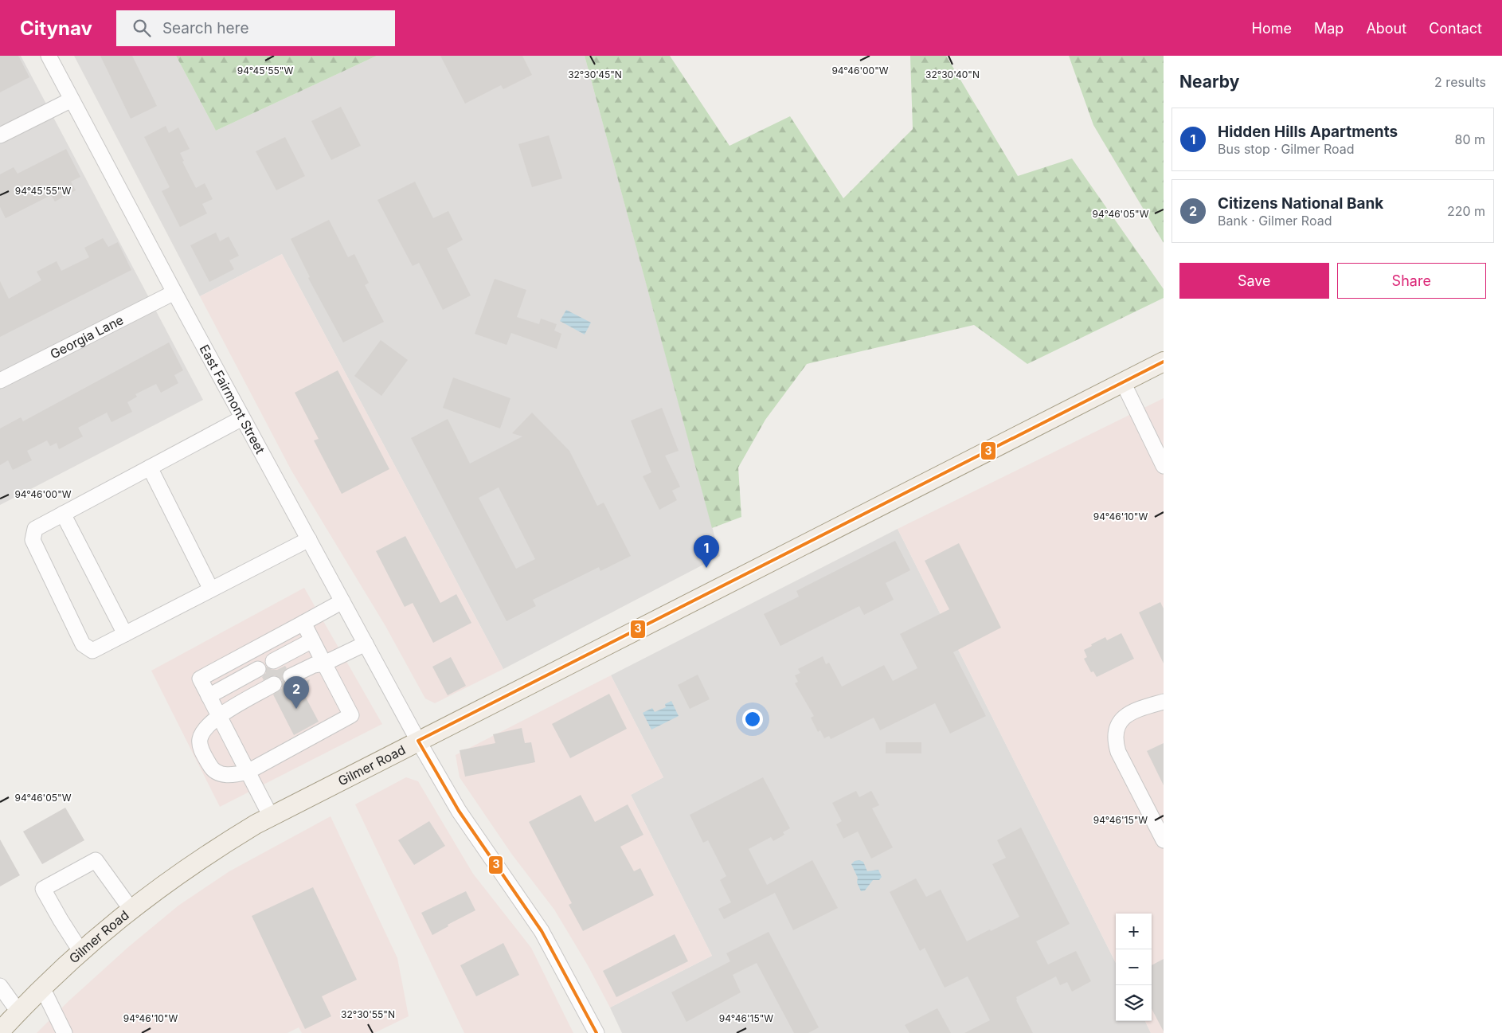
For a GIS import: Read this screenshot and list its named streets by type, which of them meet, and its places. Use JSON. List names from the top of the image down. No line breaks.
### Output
{"streets":{"main road":["Gilmer Road"],"street":["Georgia Lane","East Fairmont Street"]},"crossings":[["Georgia Lane","East Fairmont Street"],["East Fairmont Street","Gilmer Road"]],"lines":["transit line 3"],"page":{"header":"Citynav","search":"Search here","nav":["Home","Map","About","Contact"],"heading":["Nearby","2 results"],"list":[{"mark":"1","name":"Hidden Hills Apartments","note":"Bus stop · Gilmer Road","value":"80 m"},{"mark":"2","name":"Citizens National Bank","note":"Bank · Gilmer Road","value":"220 m"}],"buttons":["Save","Share"],"pins":["1","2"],"map_buttons":["+","−"]},"coordinates":["94°45'55\"W","94°46'00\"W","32°30'45\"N","32°30'40\"N","94°46'05\"W","94°46'10\"W","94°46'15\"W","32°30'55\"N"]}
